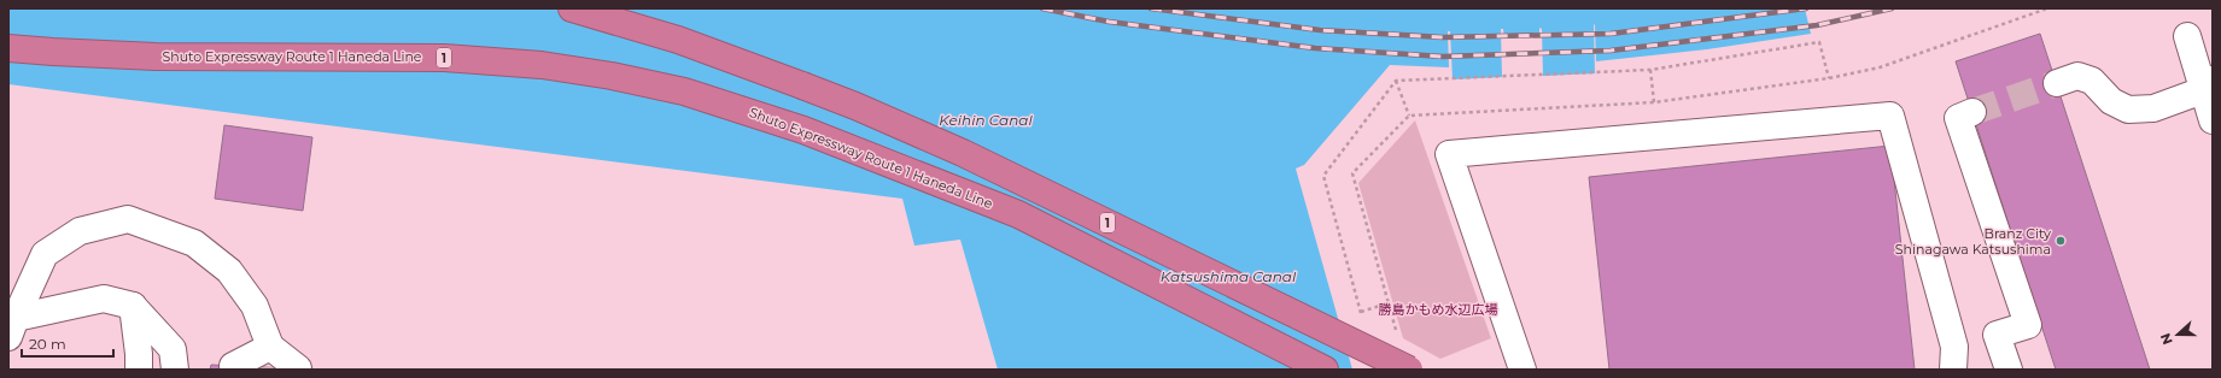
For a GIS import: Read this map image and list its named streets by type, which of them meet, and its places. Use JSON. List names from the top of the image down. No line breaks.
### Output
{"streets":{"highway":["Shuto Expressway Route 1 Haneda Line","1"]},"water":["Keihin Canal","Katsushima Canal"],"parks":["勝島かもめ水辺広場"],"places":["Branz City Shinagawa Katsushima"],"scale_bar":"20 m","north":"left"}
